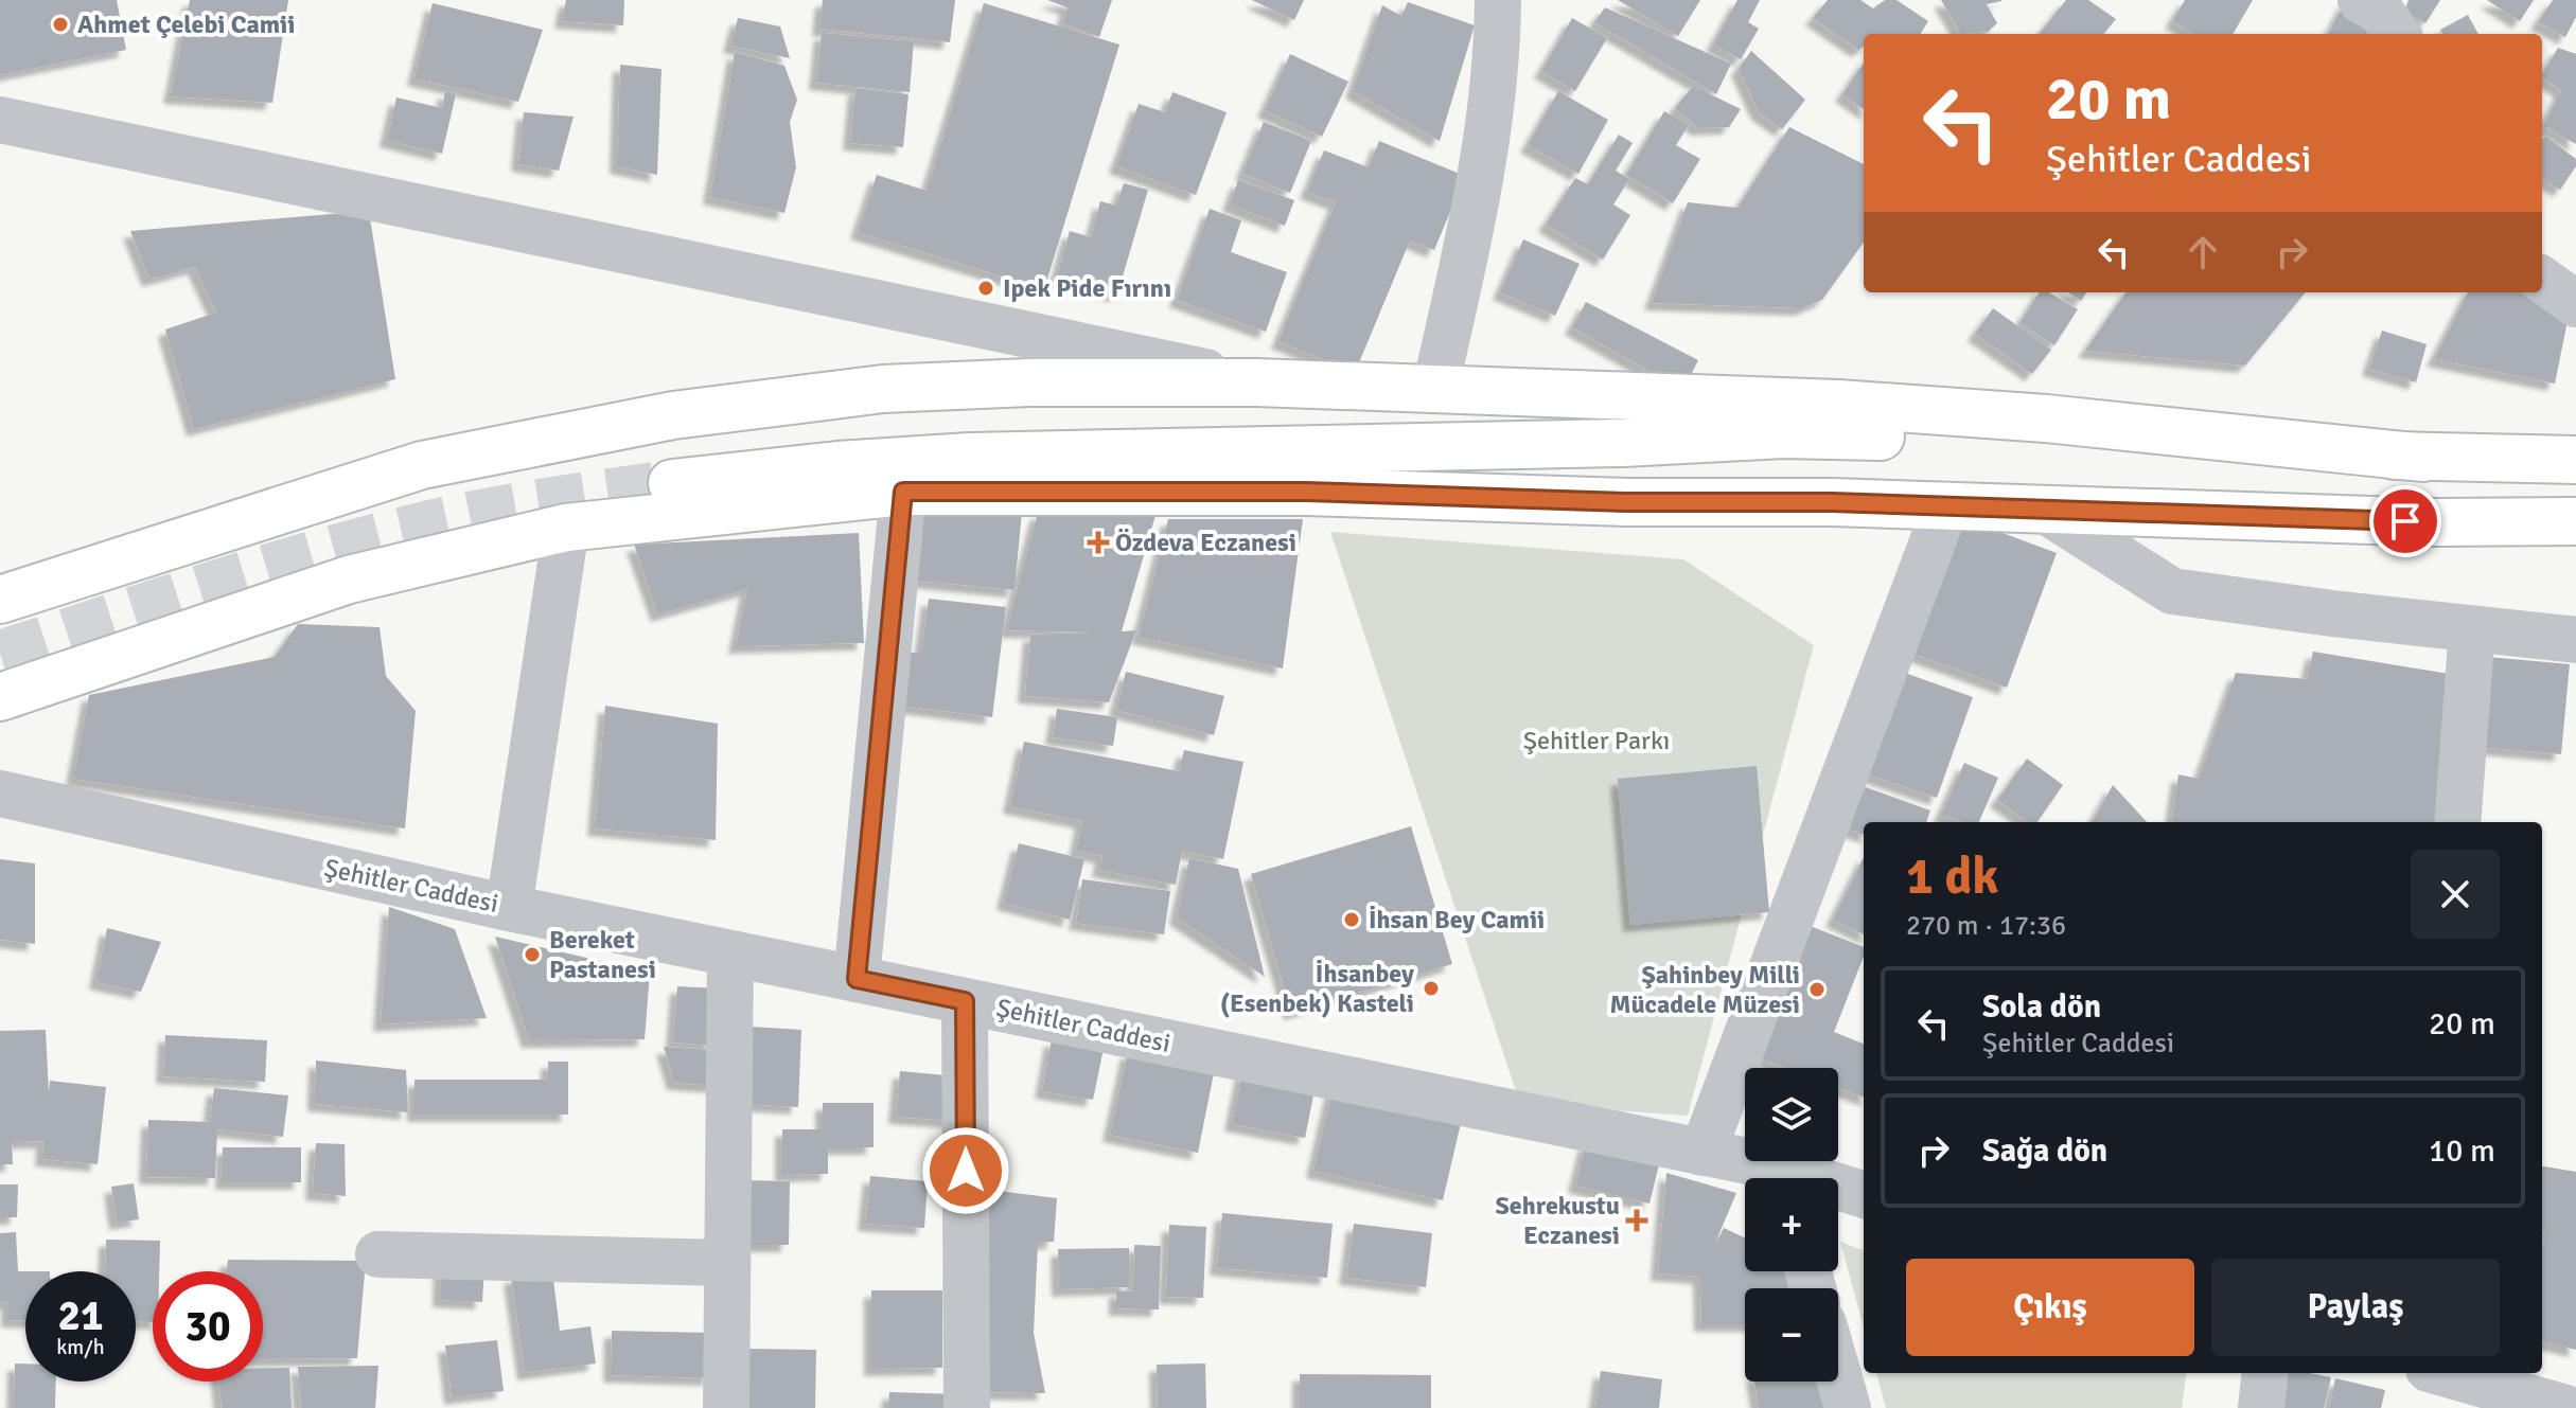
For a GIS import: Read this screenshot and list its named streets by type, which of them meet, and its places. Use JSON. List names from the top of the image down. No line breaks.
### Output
{"streets":{"street":["Şehitler Caddesi"]},"parks":["Şehitler Parkı"],"places":{"other":["Ahmet Çelebi Camii","Ipek Pide Fırını","İhsan Bey Camii","Bereket Pastanesi","İhsanbey (Esenbek) Kasteli","Şahinbey Milli Mücadele Müzesi"],"health":["Özdeva Eczanesi","Sehrekustu Eczanesi"]},"page":{"turn":["20 m","Şehitler Caddesi"],"heading":["1 dk","270 m · 17:36"],"list":[{"name":"Sola dön","note":"Şehitler Caddesi","value":"20 m"},{"name":"Sağa dön","value":"10 m"}],"map_buttons":["+","−"],"buttons":["Çıkış","Paylaş"],"speed":"21 km/h","limit":"30"}}
